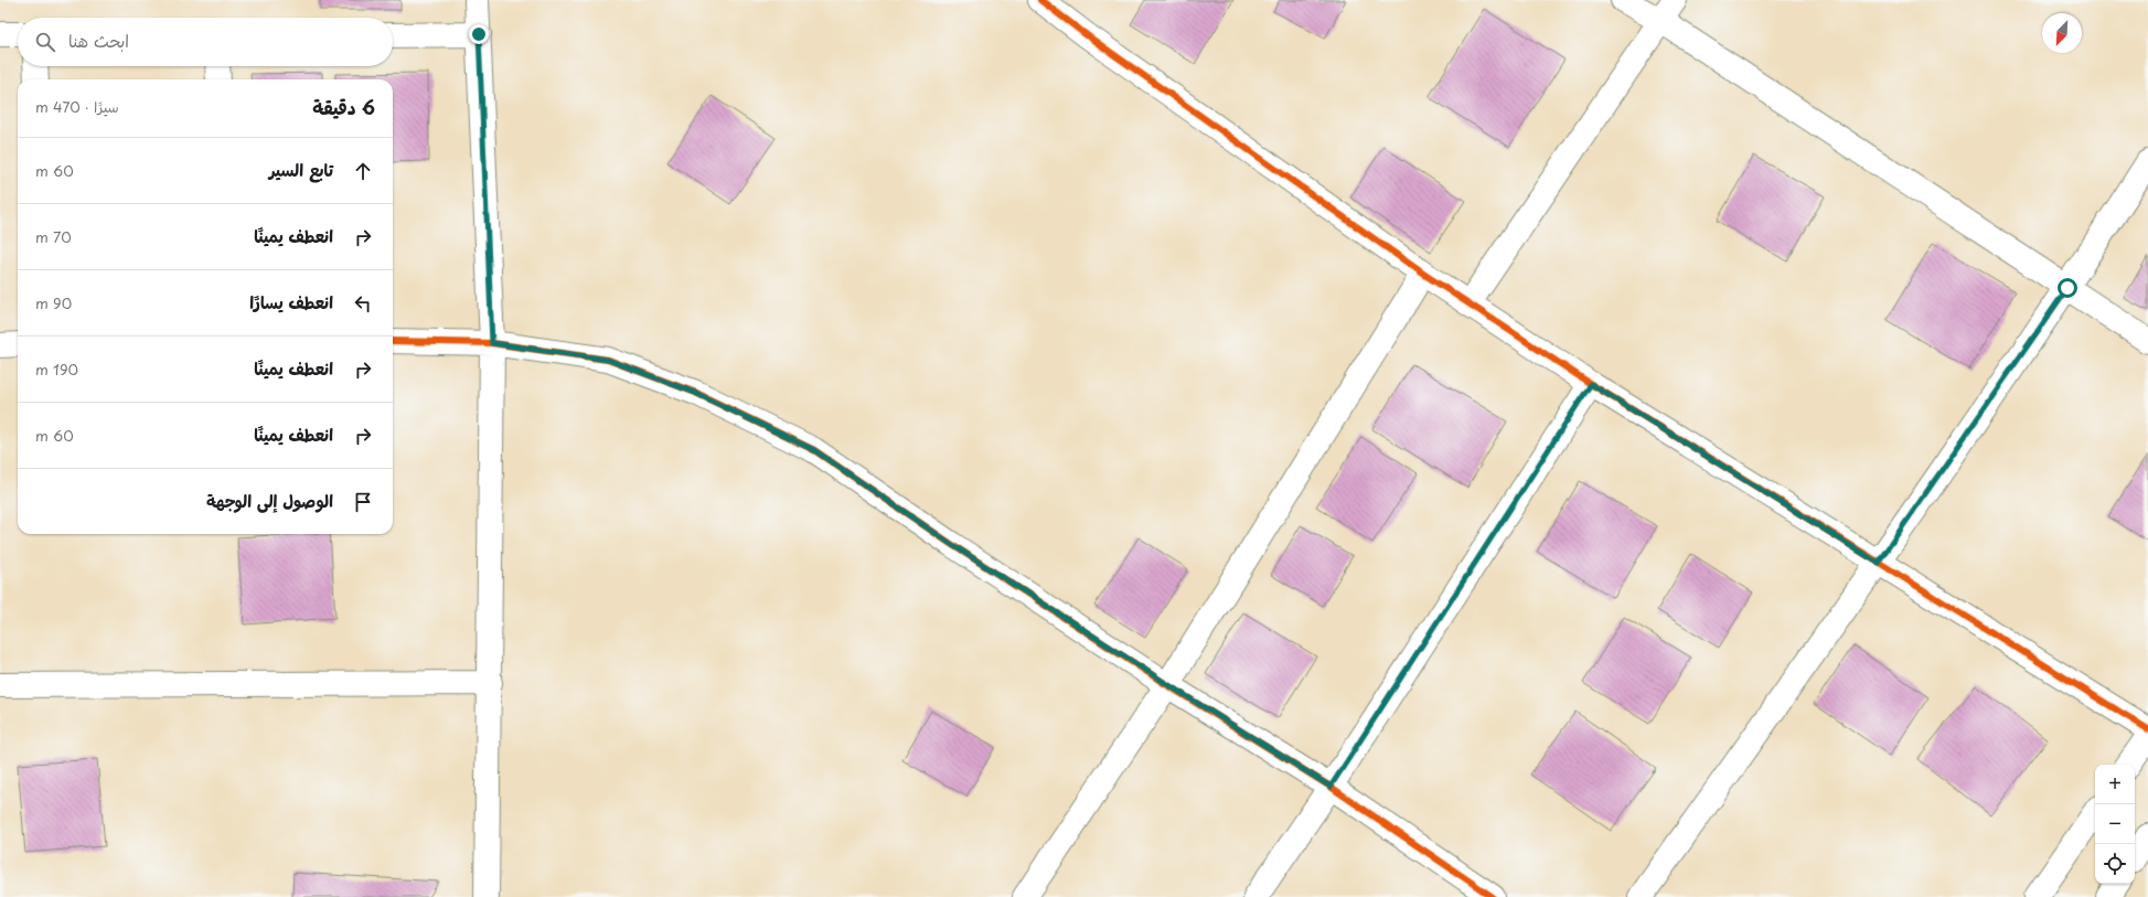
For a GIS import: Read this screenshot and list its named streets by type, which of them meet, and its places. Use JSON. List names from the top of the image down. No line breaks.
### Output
{"north":"bottom left","page":{"search":"ابحث هنا","heading":["6 دقيقة","سيرًا · 470 m"],"list":[["تابع السير","60 m"],["انعطف يمينًا","70 m"],["انعطف يسارًا","90 m"],["انعطف يمينًا","190 m"],["انعطف يمينًا","60 m"],"الوصول إلى الوجهة"],"map_buttons":["+","−"]}}
